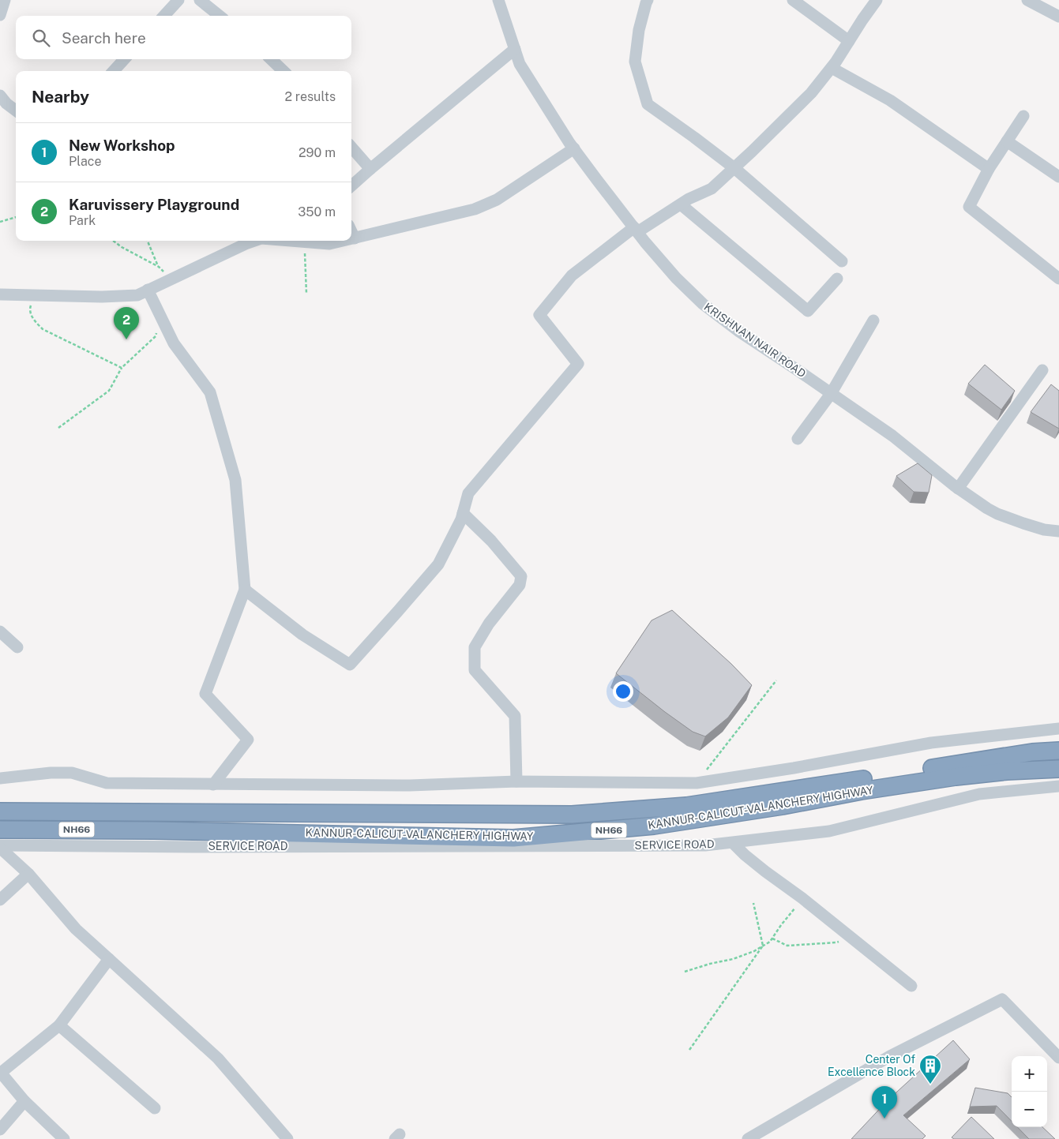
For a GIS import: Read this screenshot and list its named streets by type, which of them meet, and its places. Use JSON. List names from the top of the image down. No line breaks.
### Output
{"streets":{"highway":["KANNUR-CALICUT-VALANCHERY HIGHWAY","NH66"],"street":["KRISHNAN NAIR ROAD","SERVICE ROAD"]},"places":{"building":["Center Of Excellence Block"]},"page":{"search":"Search here","heading":["Nearby","2 results"],"list":[{"mark":"1","name":"New Workshop","note":"Place","value":"290 m"},{"mark":"2","name":"Karuvissery Playground","note":"Park","value":"350 m"}],"pins":["2","1"],"map_buttons":["+","−"]}}
